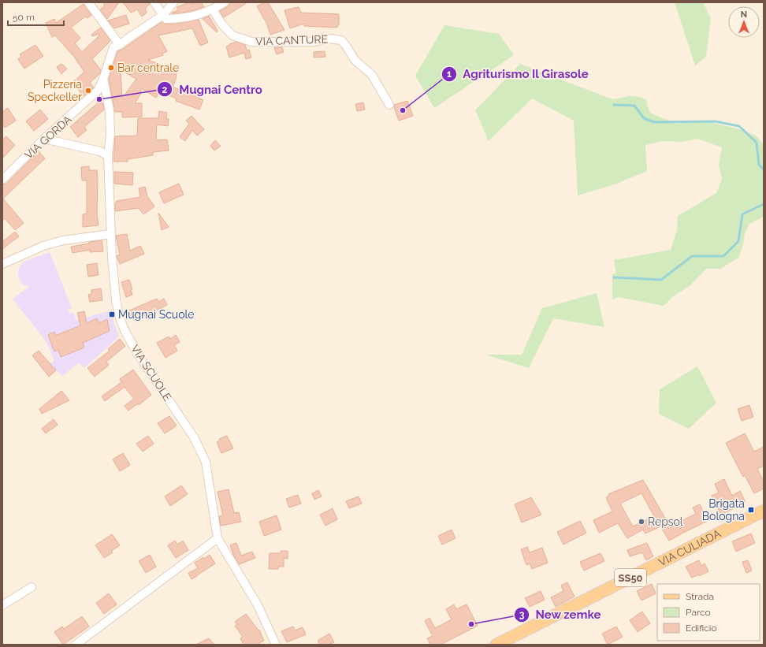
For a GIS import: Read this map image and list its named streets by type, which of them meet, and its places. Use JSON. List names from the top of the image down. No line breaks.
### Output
{"streets":{"main road":["VIA CULIADA","SS50"],"street":["VIA CANTURE","VIA GORDA","VIA SCUOLE"]},"crossings":[["VIA GORDA","VIA SCUOLE"]],"places":{"other":["Bar centrale","Pizzeria Speckeller","Mugnai Centro","Agriturismo Il Girasole","Repsol","New zemke"],"transit":["Mugnai Scuole","Brigata Bologna"]},"legend":["Strada","Parco","Edificio"],"scale_bar":"50 m","north":"top"}
